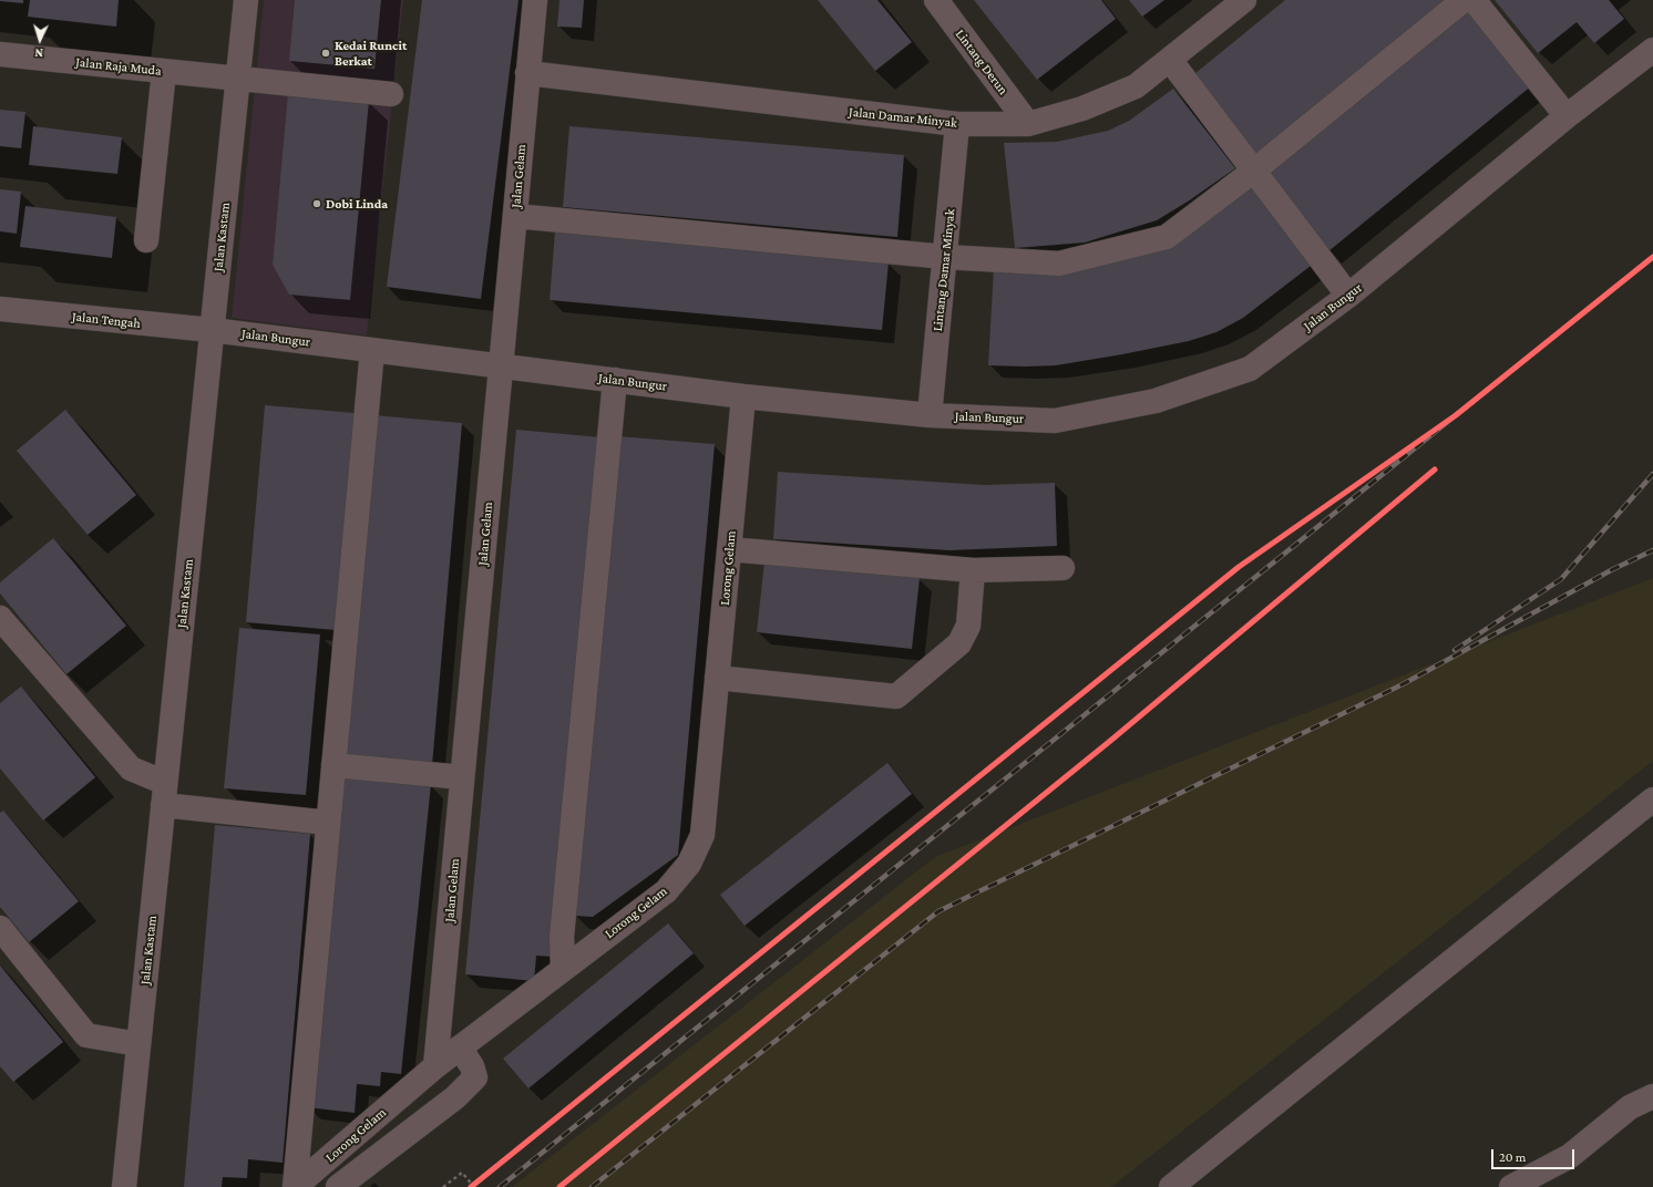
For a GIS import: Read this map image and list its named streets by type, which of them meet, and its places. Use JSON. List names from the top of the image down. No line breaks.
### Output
{"streets":{"street":["Lintang Derun","Jalan Raja Muda","Jalan Damar Minyak","Jalan Gelam","Jalan Kastam","Lintang Damar Minyak","Jalan Bungur","Jalan Tengah","Lorong Gelam"]},"crossings":[["Lintang Derun","Jalan Damar Minyak"],["Jalan Raja Muda","Jalan Kastam"],["Jalan Damar Minyak","Jalan Gelam"],["Jalan Damar Minyak","Lintang Damar Minyak"],["Jalan Gelam","Jalan Bungur"],["Jalan Gelam","Lorong Gelam"],["Jalan Kastam","Jalan Bungur"],["Jalan Kastam","Jalan Tengah"],["Lintang Damar Minyak","Jalan Bungur"],["Jalan Bungur","Jalan Tengah"],["Jalan Bungur","Lorong Gelam"]],"places":["Kedai Runcit Berkat","Dobi Linda"],"scale_bar":"20 m","north":"bottom"}
